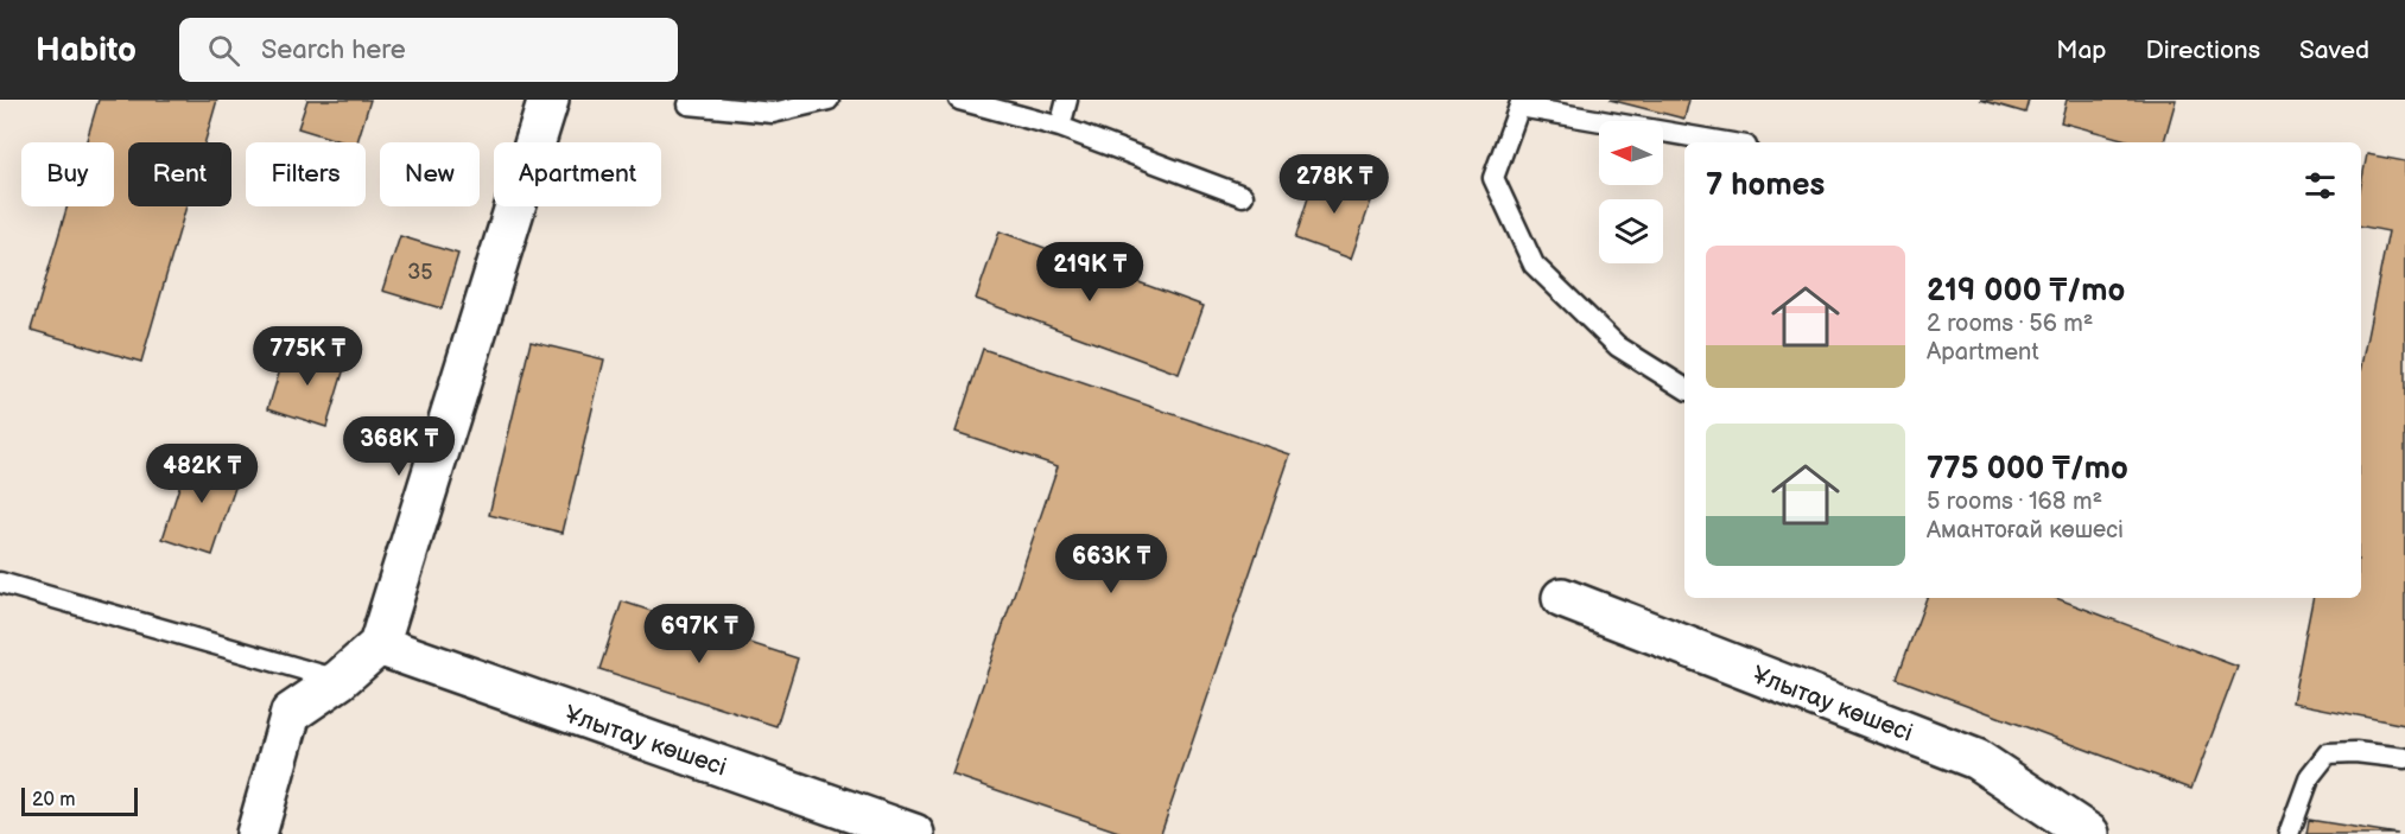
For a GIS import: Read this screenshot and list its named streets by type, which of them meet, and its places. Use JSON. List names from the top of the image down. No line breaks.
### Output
{"streets":{"street":["Ұлытау көшесі"]},"house_numbers":["35"],"scale_bar":"20 m","north":"left","page":{"header":"Habito","search":"Search here","nav":["Map","Directions","Saved"],"chip":["Buy","Rent","Filters","New","Apartment"],"heading":"7 homes","price":["278K ₸","219K ₸","775K ₸","368K ₸","482K ₸","663K ₸","697K ₸"],"list":[{"name":"219 000 ₸/mo","note":"2 rooms · 56 m² · Apartment"},{"name":"775 000 ₸/mo","note":"5 rooms · 168 m² · Амантоғай көшесі"}],"scale":"20 m"}}
